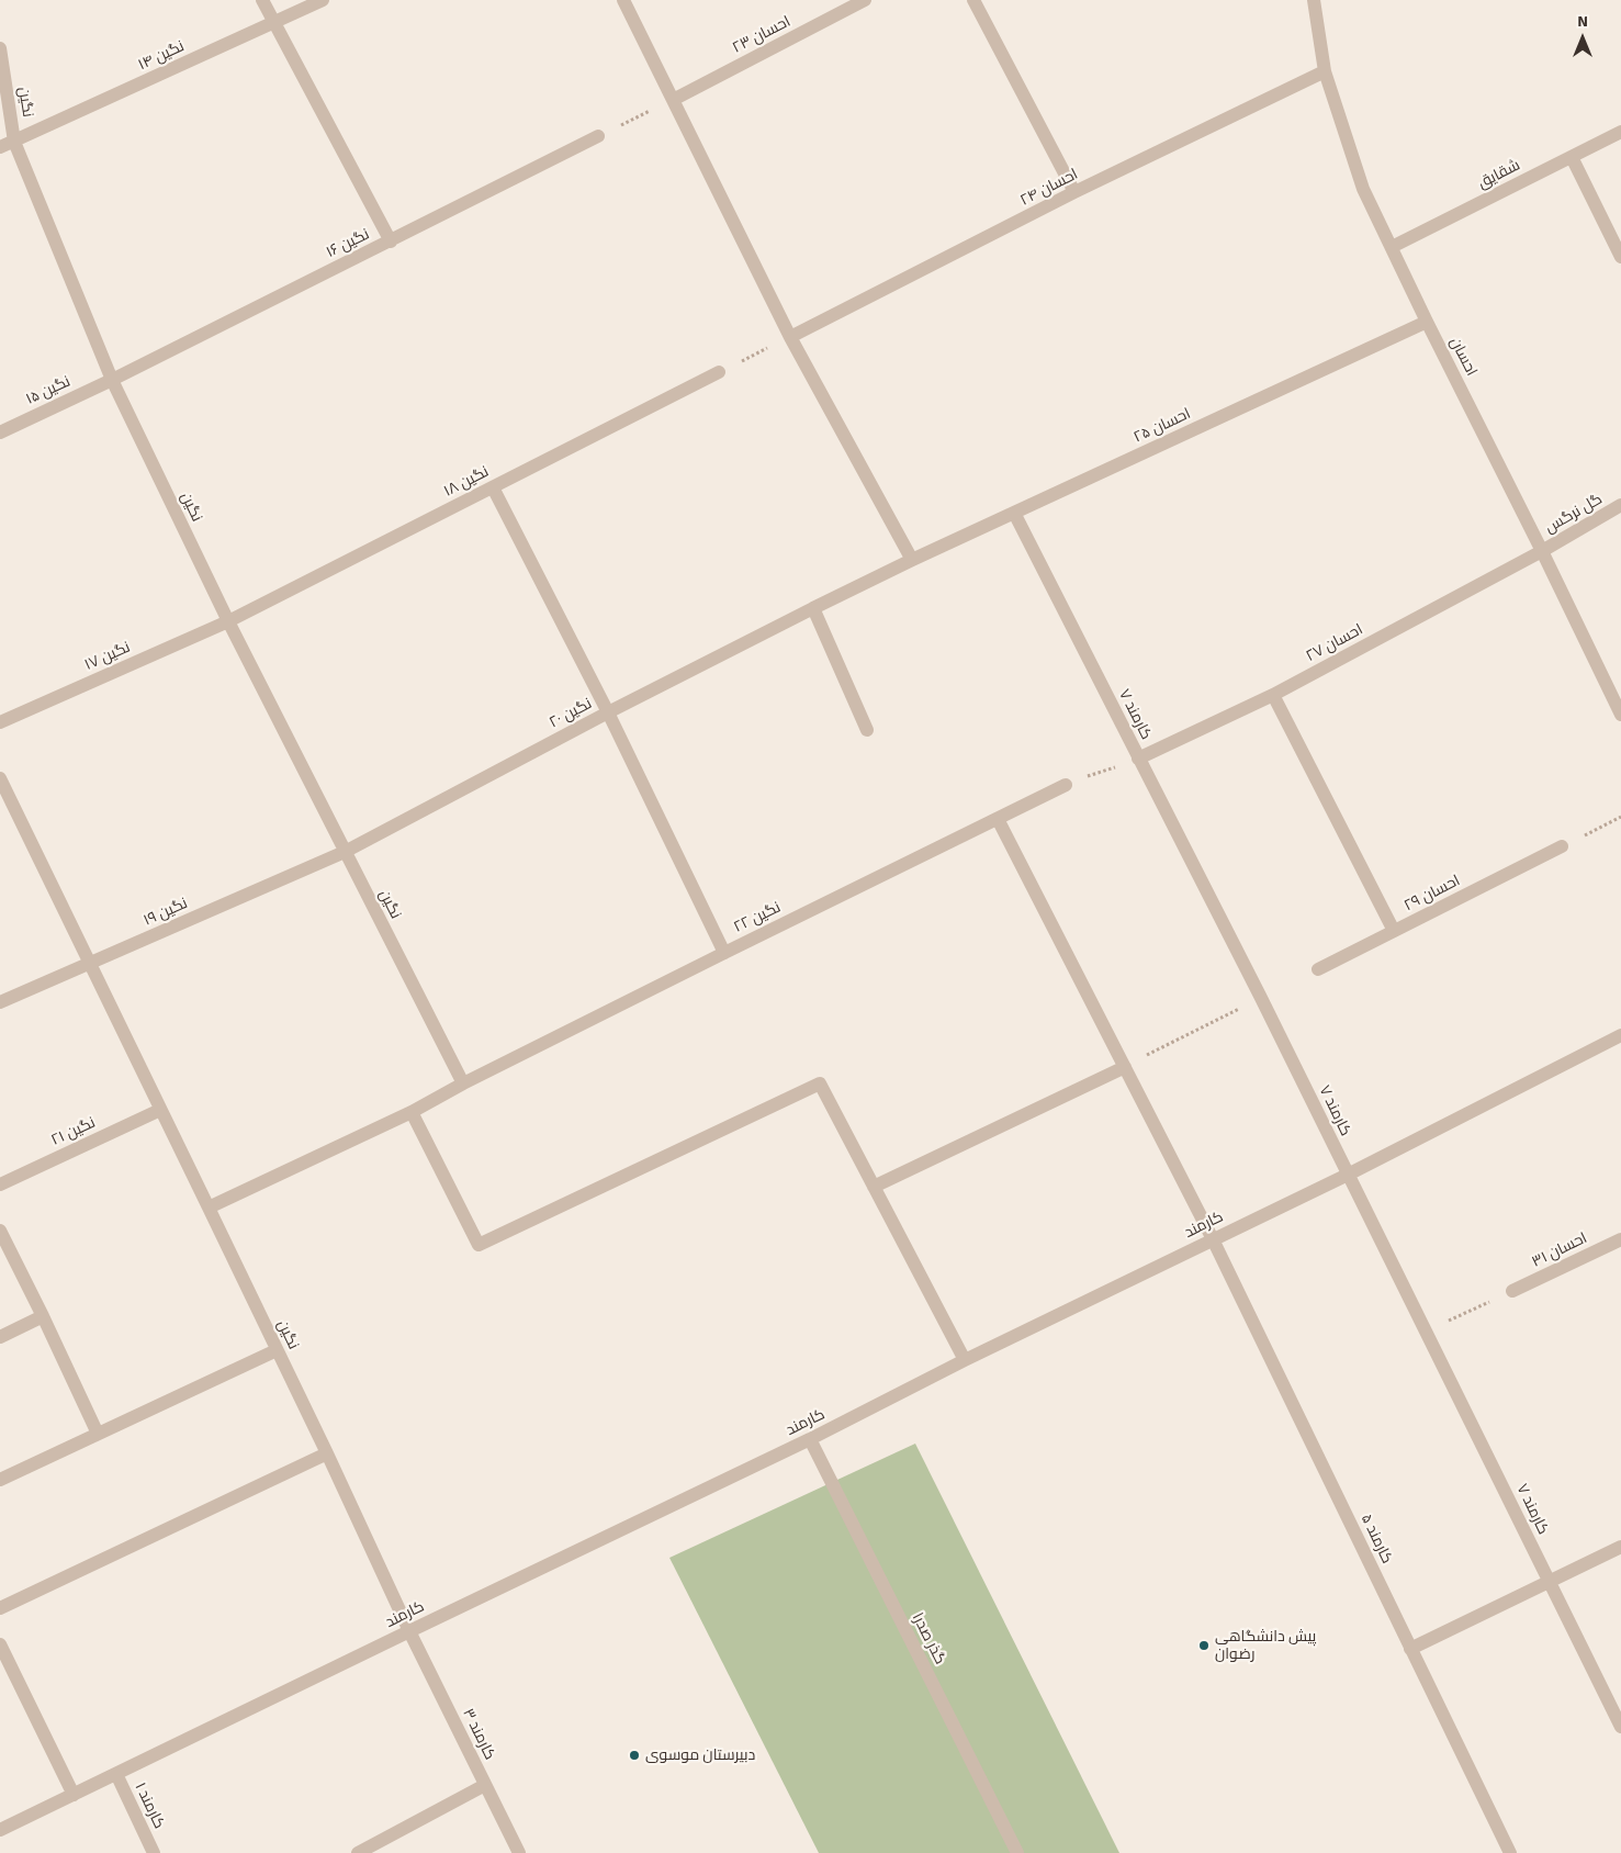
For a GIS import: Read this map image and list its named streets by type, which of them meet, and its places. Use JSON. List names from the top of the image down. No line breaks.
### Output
{"streets":{"street":["احسان ۲۳","نگین ۱۴","نگین","شقایق","احسان ۲۴","نگین ۱۶","احسان","نگین ۱۵","احسان ۲۵","نگین ۱۸","گل نرگس","احسان ۲۷","نگین ۱۷","نگین ۲۰","کارمند ۷","احسان ۲۹","نگین ۱۹","نگین ۲۲","نگین ۲۱","کارمند","احسان ۳۱","کارمند ۵","گذر صدرا","کارمند ۳","کارمند ۱"]},"crossings":[["نگین ۱۴","نگین"],["نگین","نگین ۱۶"],["نگین","نگین ۱۵"],["نگین","نگین ۱۸"],["نگین","نگین ۱۷"],["نگین","نگین ۲۰"],["نگین","نگین ۱۹"],["نگین","نگین ۲۲"],["نگین","نگین ۲۱"],["نگین","کارمند"],["نگین","کارمند ۳"],["شقایق","احسان"],["احسان ۲۴","احسان"],["نگین ۱۶","نگین ۱۵"],["احسان","احسان ۲۵"],["احسان","گل نرگس"],["احسان","احسان ۲۷"],["احسان ۲۵","نگین ۲۰"],["احسان ۲۵","کارمند ۷"],["نگین ۱۸","نگین ۱۷"],["گل نرگس","احسان ۲۷"],["احسان ۲۷","کارمند ۷"],["نگین ۲۰","نگین ۱۹"],["کارمند ۷","کارمند"],["نگین ۲۲","کارمند ۵"],["کارمند","کارمند ۵"],["کارمند","گذر صدرا"],["کارمند","کارمند ۳"],["کارمند","کارمند ۱"]],"places":["پیش دانشگاهی رضوان","دبیرستان موسوی"],"north":"top"}
